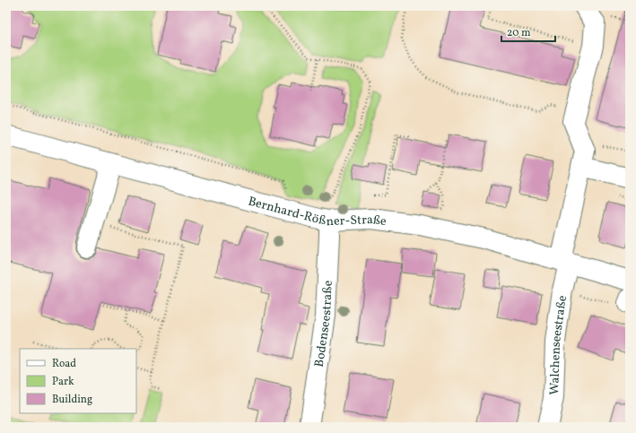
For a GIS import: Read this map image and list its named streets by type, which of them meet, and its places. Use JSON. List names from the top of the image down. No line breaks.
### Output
{"streets":{"street":["Bernhard-Rößner-Straße","Bodenseestraße","Walchenseestraße"]},"crossings":[["Bernhard-Rößner-Straße","Bodenseestraße"],["Bernhard-Rößner-Straße","Walchenseestraße"]],"legend":["Road","Park","Building"],"scale_bar":"20 m"}
